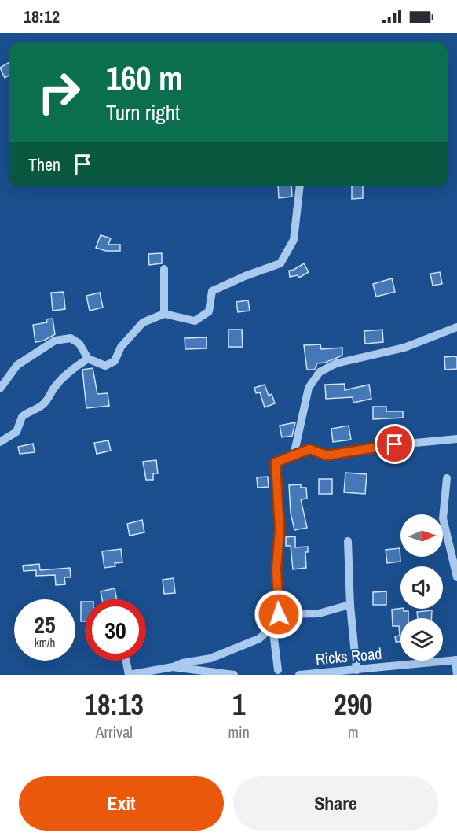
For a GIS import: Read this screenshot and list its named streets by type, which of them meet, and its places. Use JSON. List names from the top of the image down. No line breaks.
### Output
{"streets":{"street":["Ricks Road"]},"north":"right","page":{"status":"18:12","turn":["160 m","Turn right"],"then":"Then","speed":"25 km/h","limit":"30","eta":["18:13","Arrival","1","min","290","m"],"buttons":["Exit","Share"]}}
